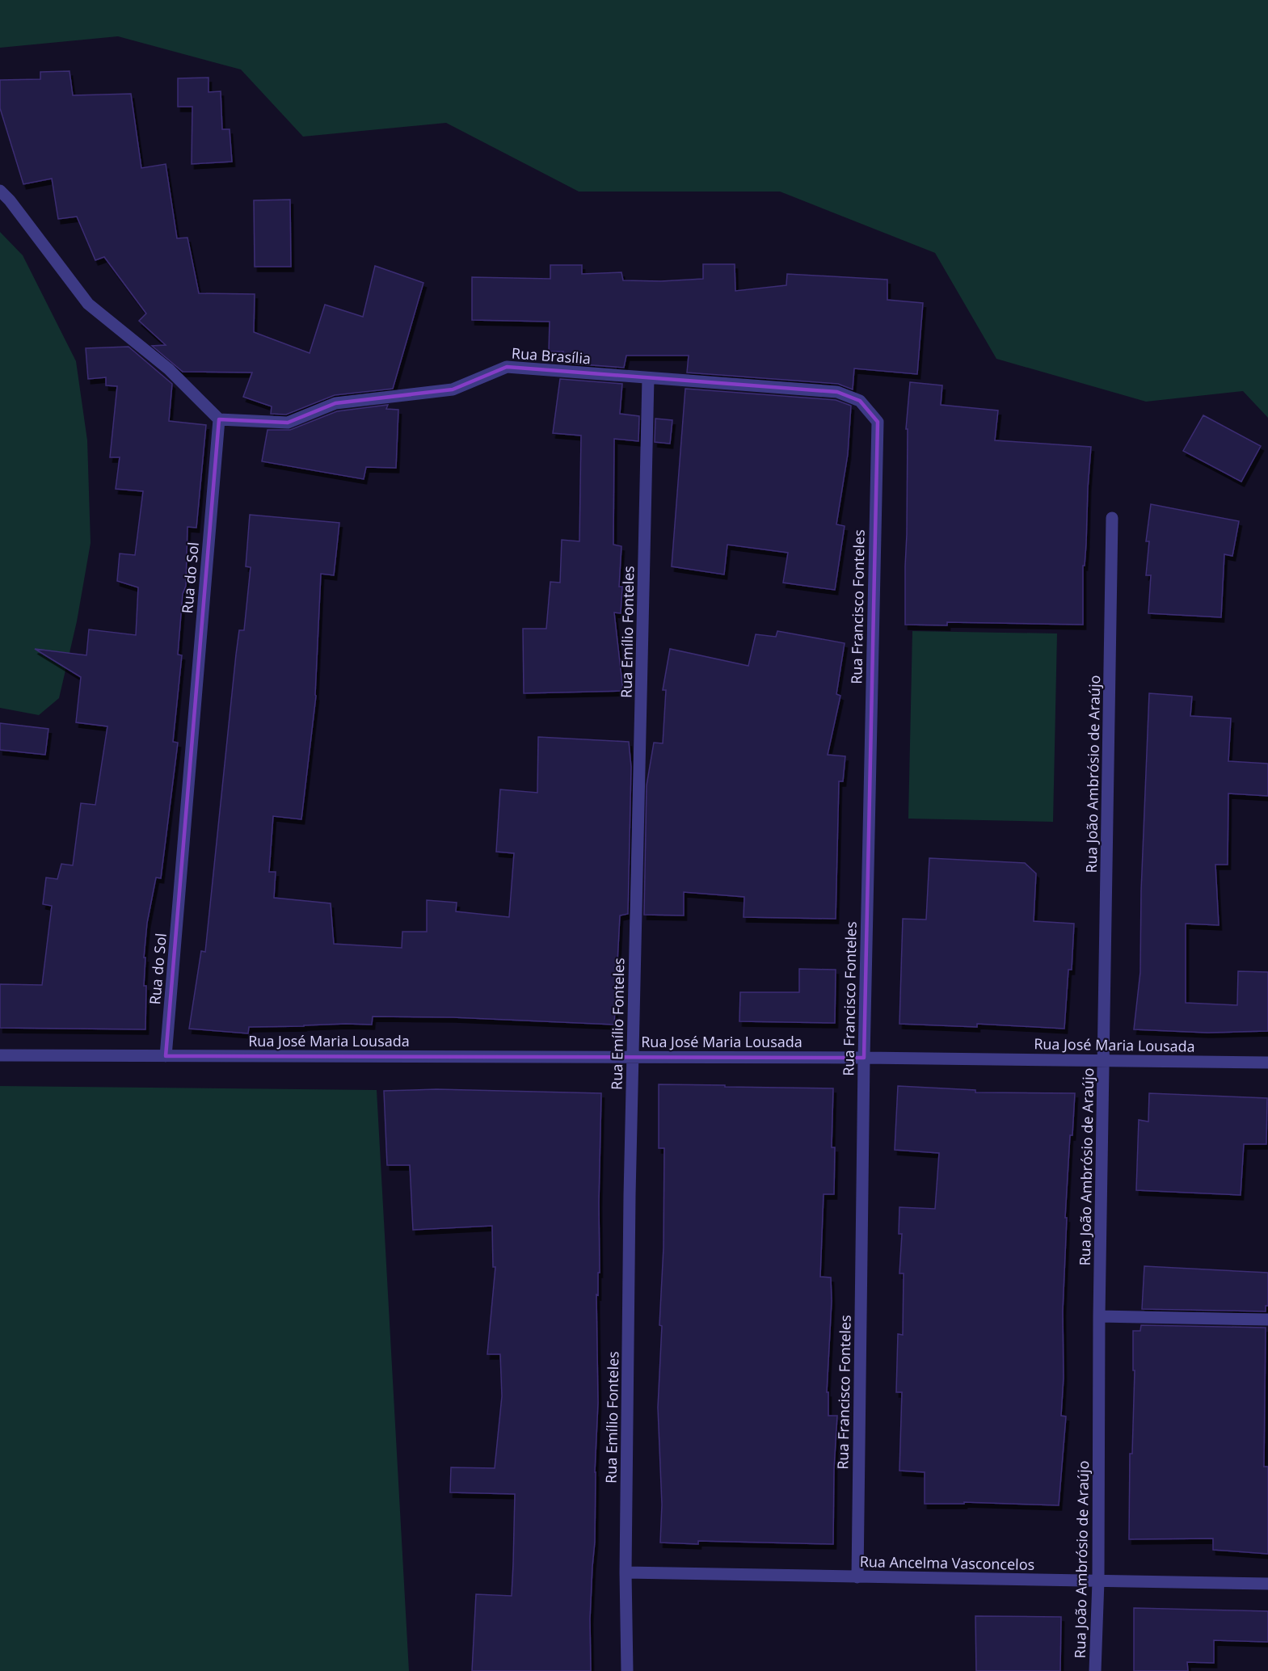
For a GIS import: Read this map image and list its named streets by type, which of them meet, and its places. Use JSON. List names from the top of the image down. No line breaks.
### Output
{"streets":{"street":["Rua Brasília","Rua do Sol","Rua Francisco Fonteles","Rua Emílio Fonteles","Rua João Ambrósio de Araújo","Rua José Maria Lousada","Rua Ancelma Vasconcelos"]},"crossings":[["Rua Brasília","Rua do Sol"],["Rua Brasília","Rua Francisco Fonteles"],["Rua Brasília","Rua Emílio Fonteles"],["Rua do Sol","Rua José Maria Lousada"],["Rua Francisco Fonteles","Rua José Maria Lousada"],["Rua Francisco Fonteles","Rua Ancelma Vasconcelos"],["Rua Emílio Fonteles","Rua José Maria Lousada"],["Rua Emílio Fonteles","Rua Ancelma Vasconcelos"],["Rua João Ambrósio de Araújo","Rua José Maria Lousada"],["Rua João Ambrósio de Araújo","Rua Ancelma Vasconcelos"]]}
